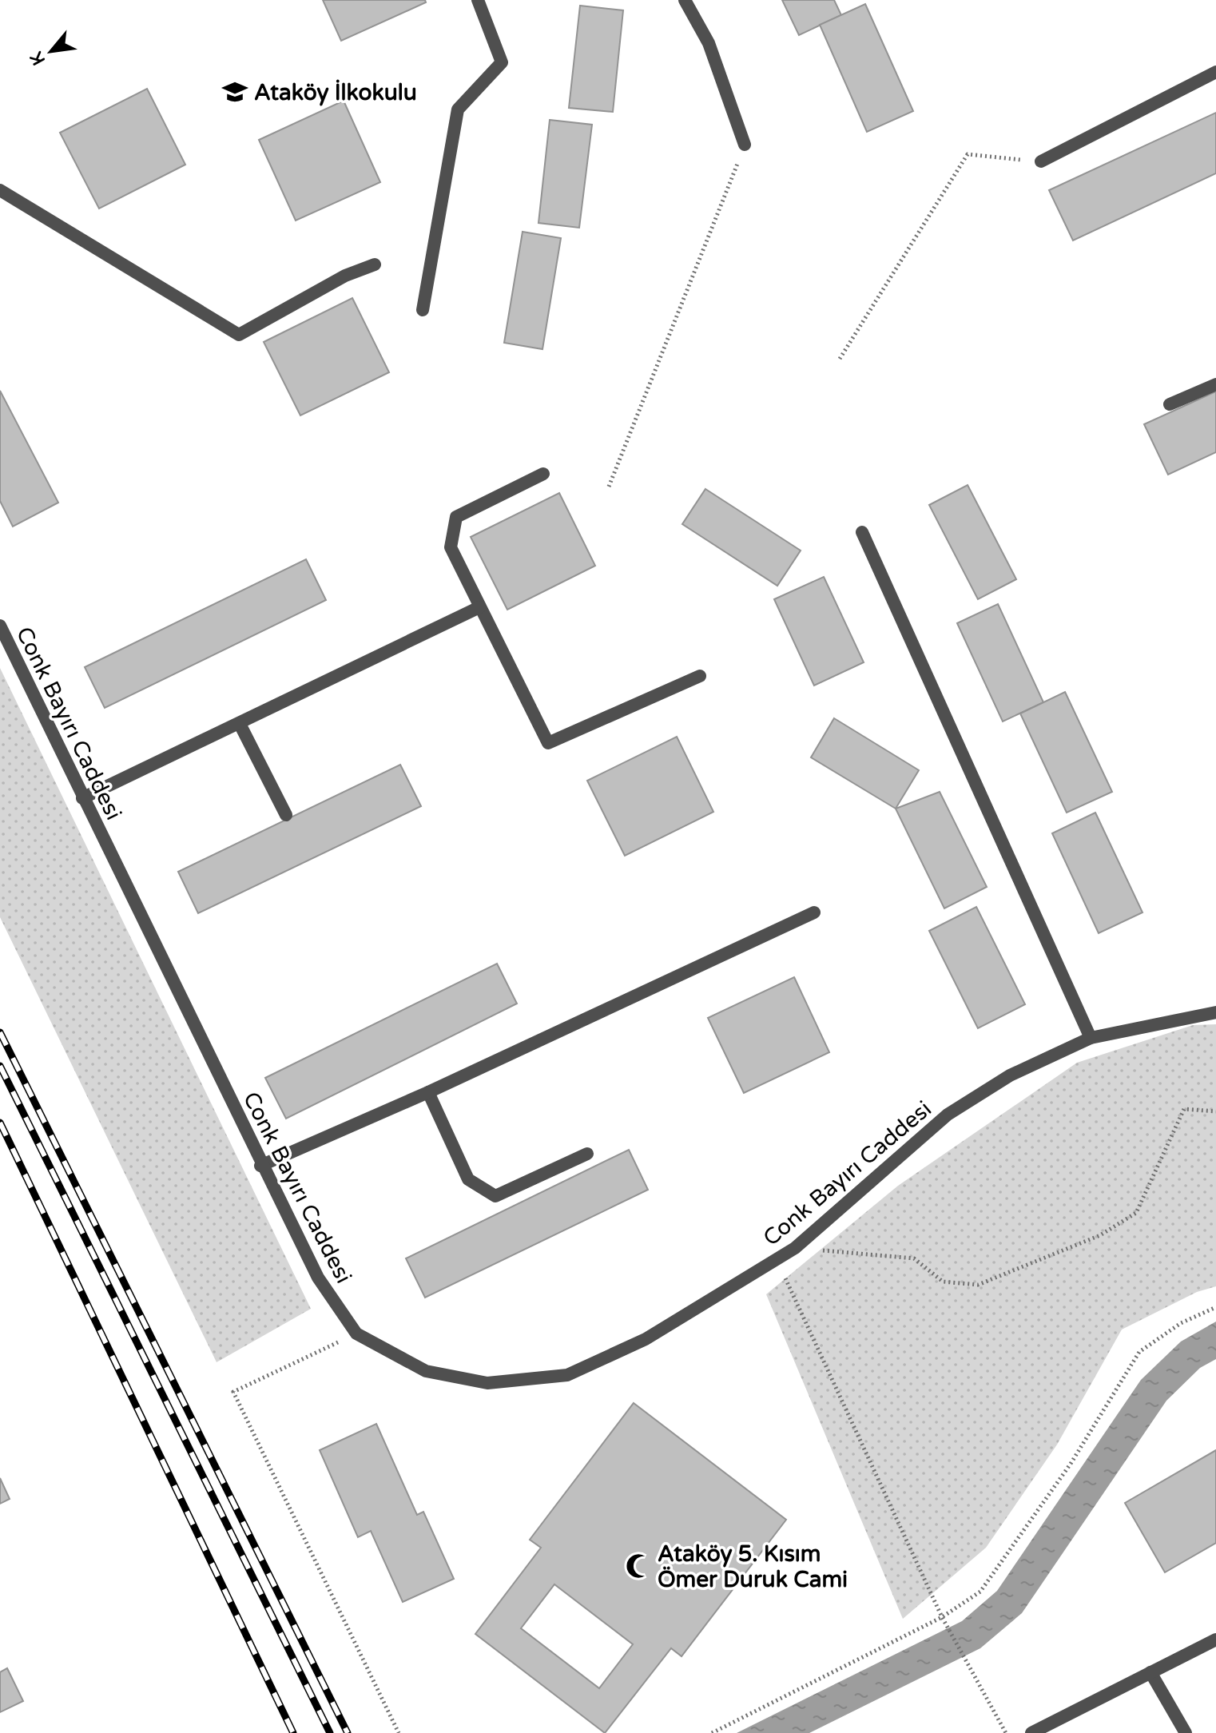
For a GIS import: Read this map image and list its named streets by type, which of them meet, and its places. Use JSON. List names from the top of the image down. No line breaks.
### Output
{"streets":{"street":["Conk Bayırı Caddesi"]},"places":{"school or university":["Ataköy İlkokulu"],"mosque":["Ataköy 5. Kısım Ömer Duruk Cami"]},"north":"bottom left"}
